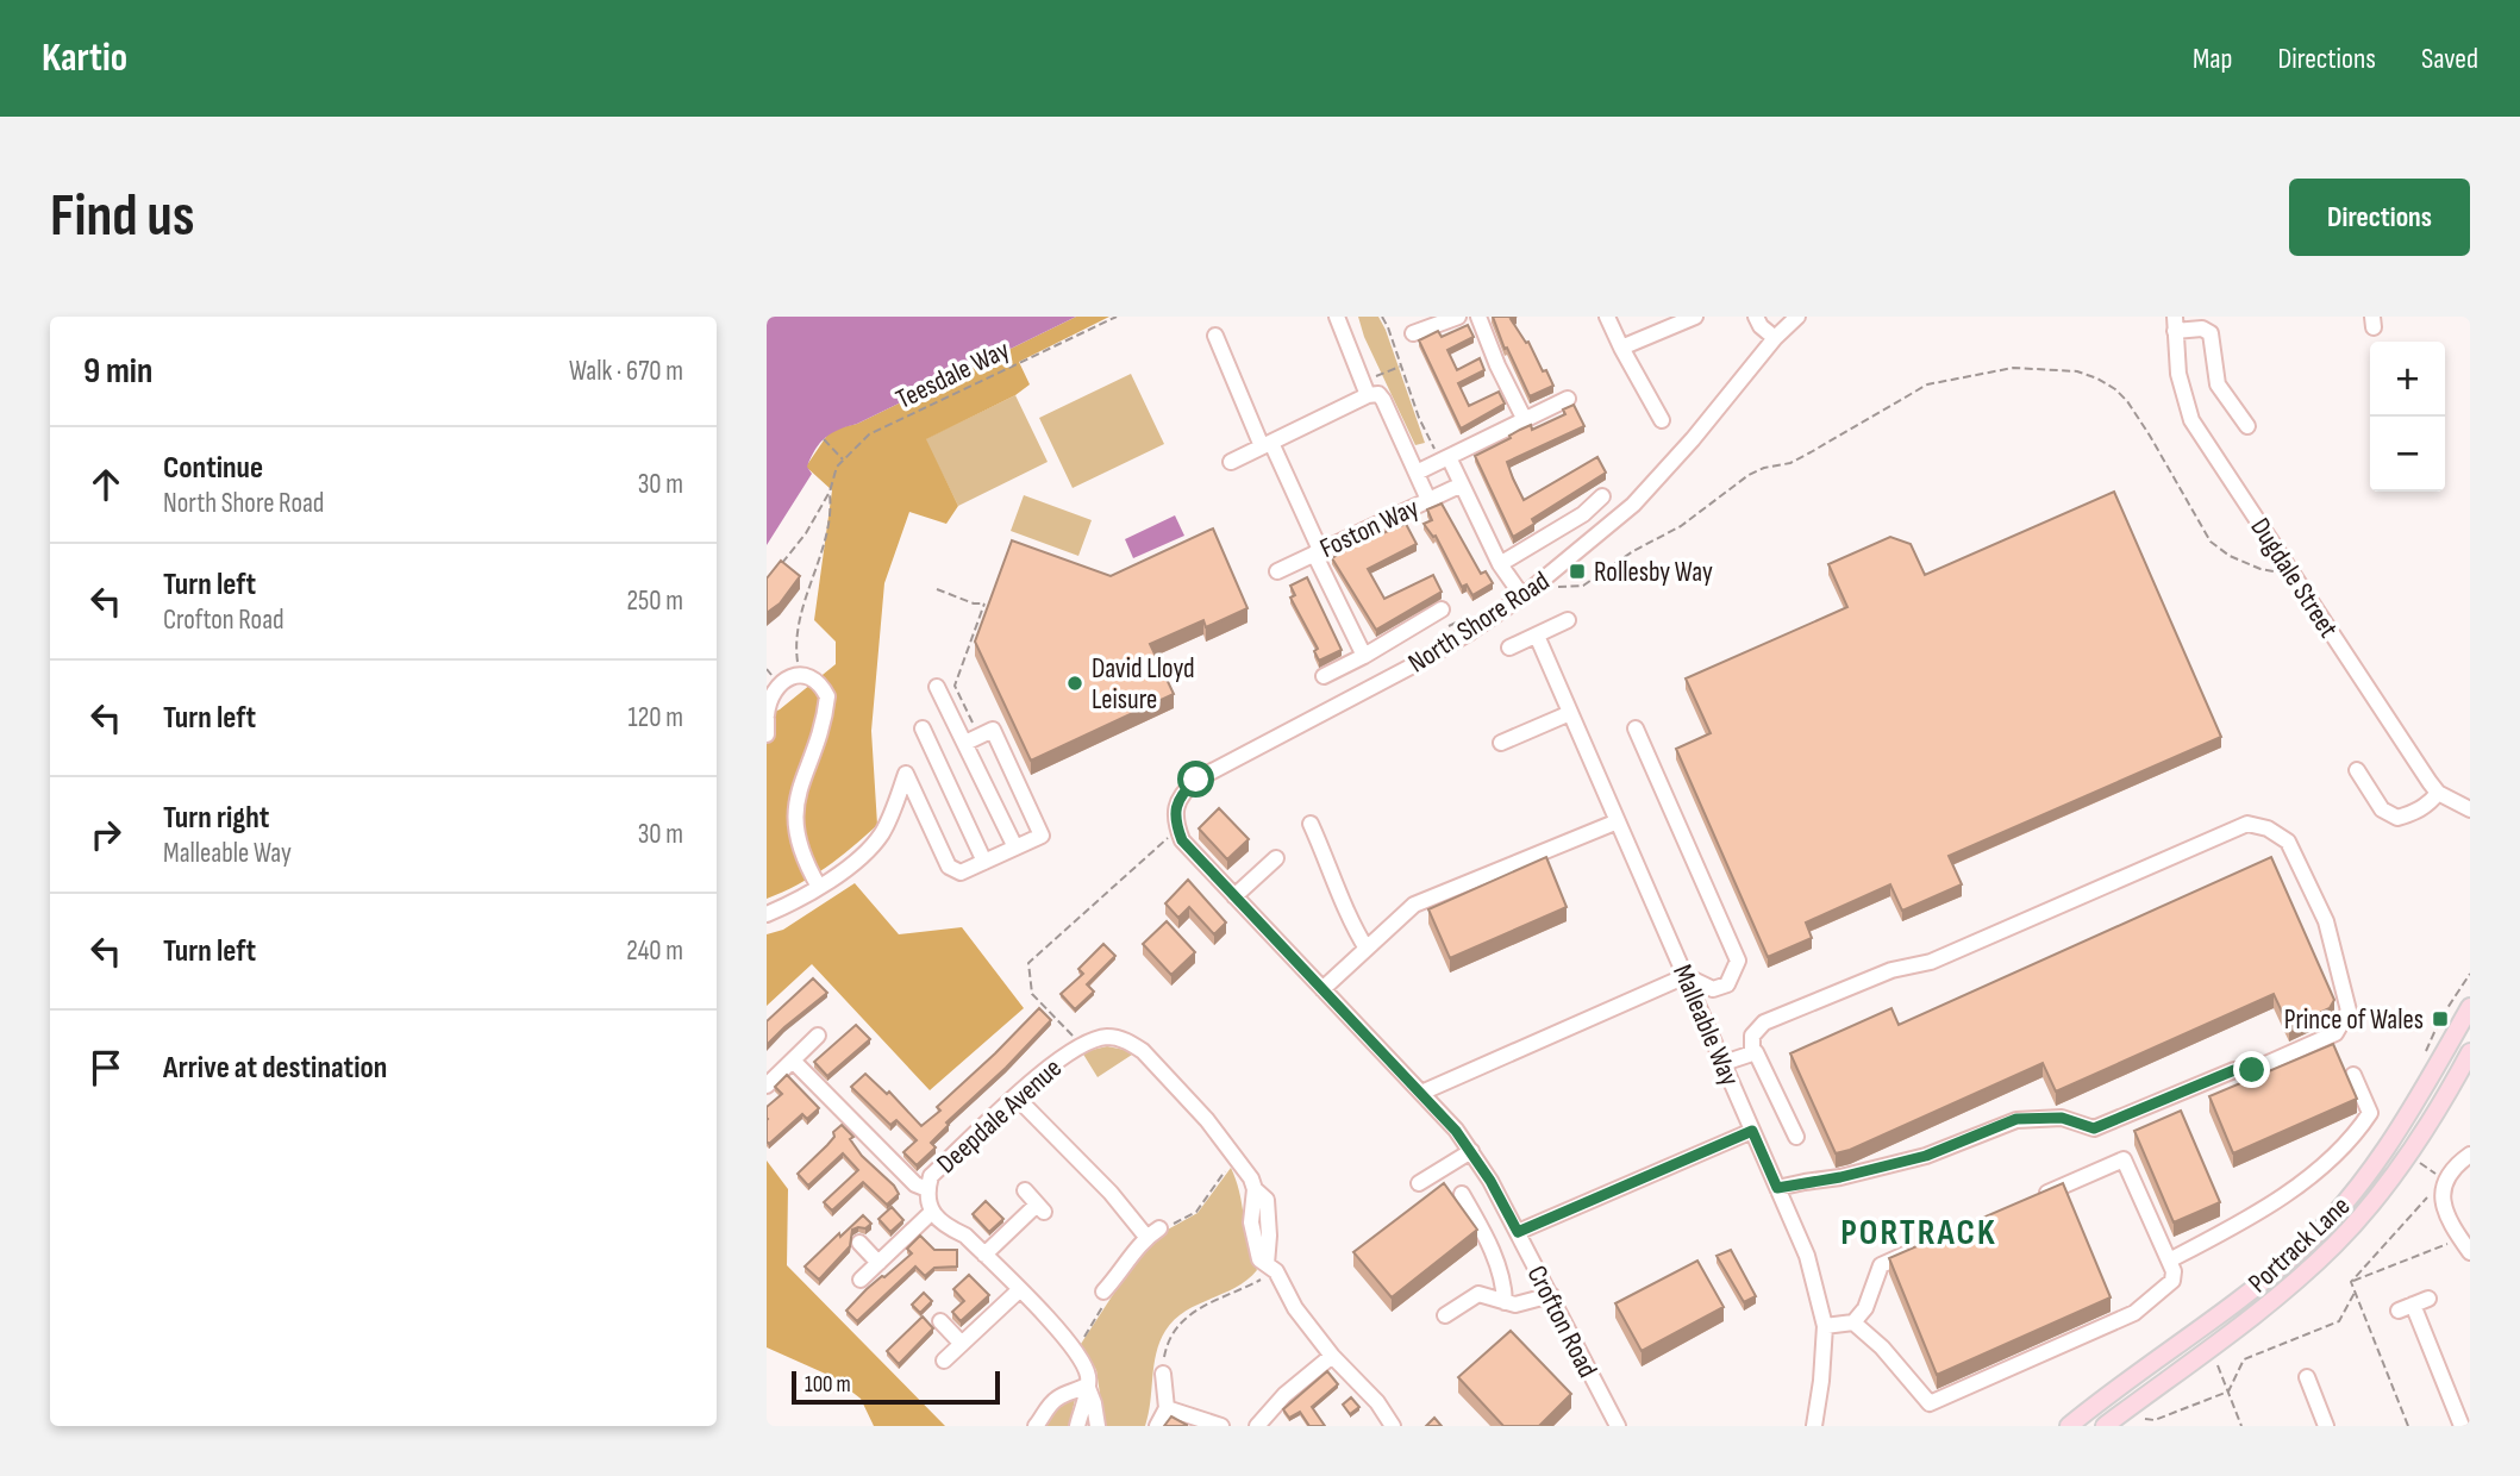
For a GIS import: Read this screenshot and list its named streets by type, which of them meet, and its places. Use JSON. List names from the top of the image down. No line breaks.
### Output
{"streets":{"main road":["Portrack Lane"],"street":["Foston Way","Dugdale Street","North Shore Road","Malleable Way","Deepdale Avenue","Crofton Road"],"path":["Teesdale Way"]},"crossings":[["North Shore Road","Crofton Road"]],"districts":["PORTRACK"],"places":{"transit":["Rollesby Way","Prince of Wales"],"other":["David Lloyd Leisure"]},"scale_bar":"100 m","page":{"header":"Kartio","nav":["Map","Directions","Saved"],"buttons":"Directions","title":"Find us","heading":["9 min","Walk · 670 m"],"map_buttons":["+","−"],"list":[["Continue","North Shore Road","30 m"],["Turn left","Crofton Road","250 m"],["Turn left","120 m"],["Turn right","Malleable Way","30 m"],["Turn left","240 m"],"Arrive at destination"],"scale":"100 m"}}
